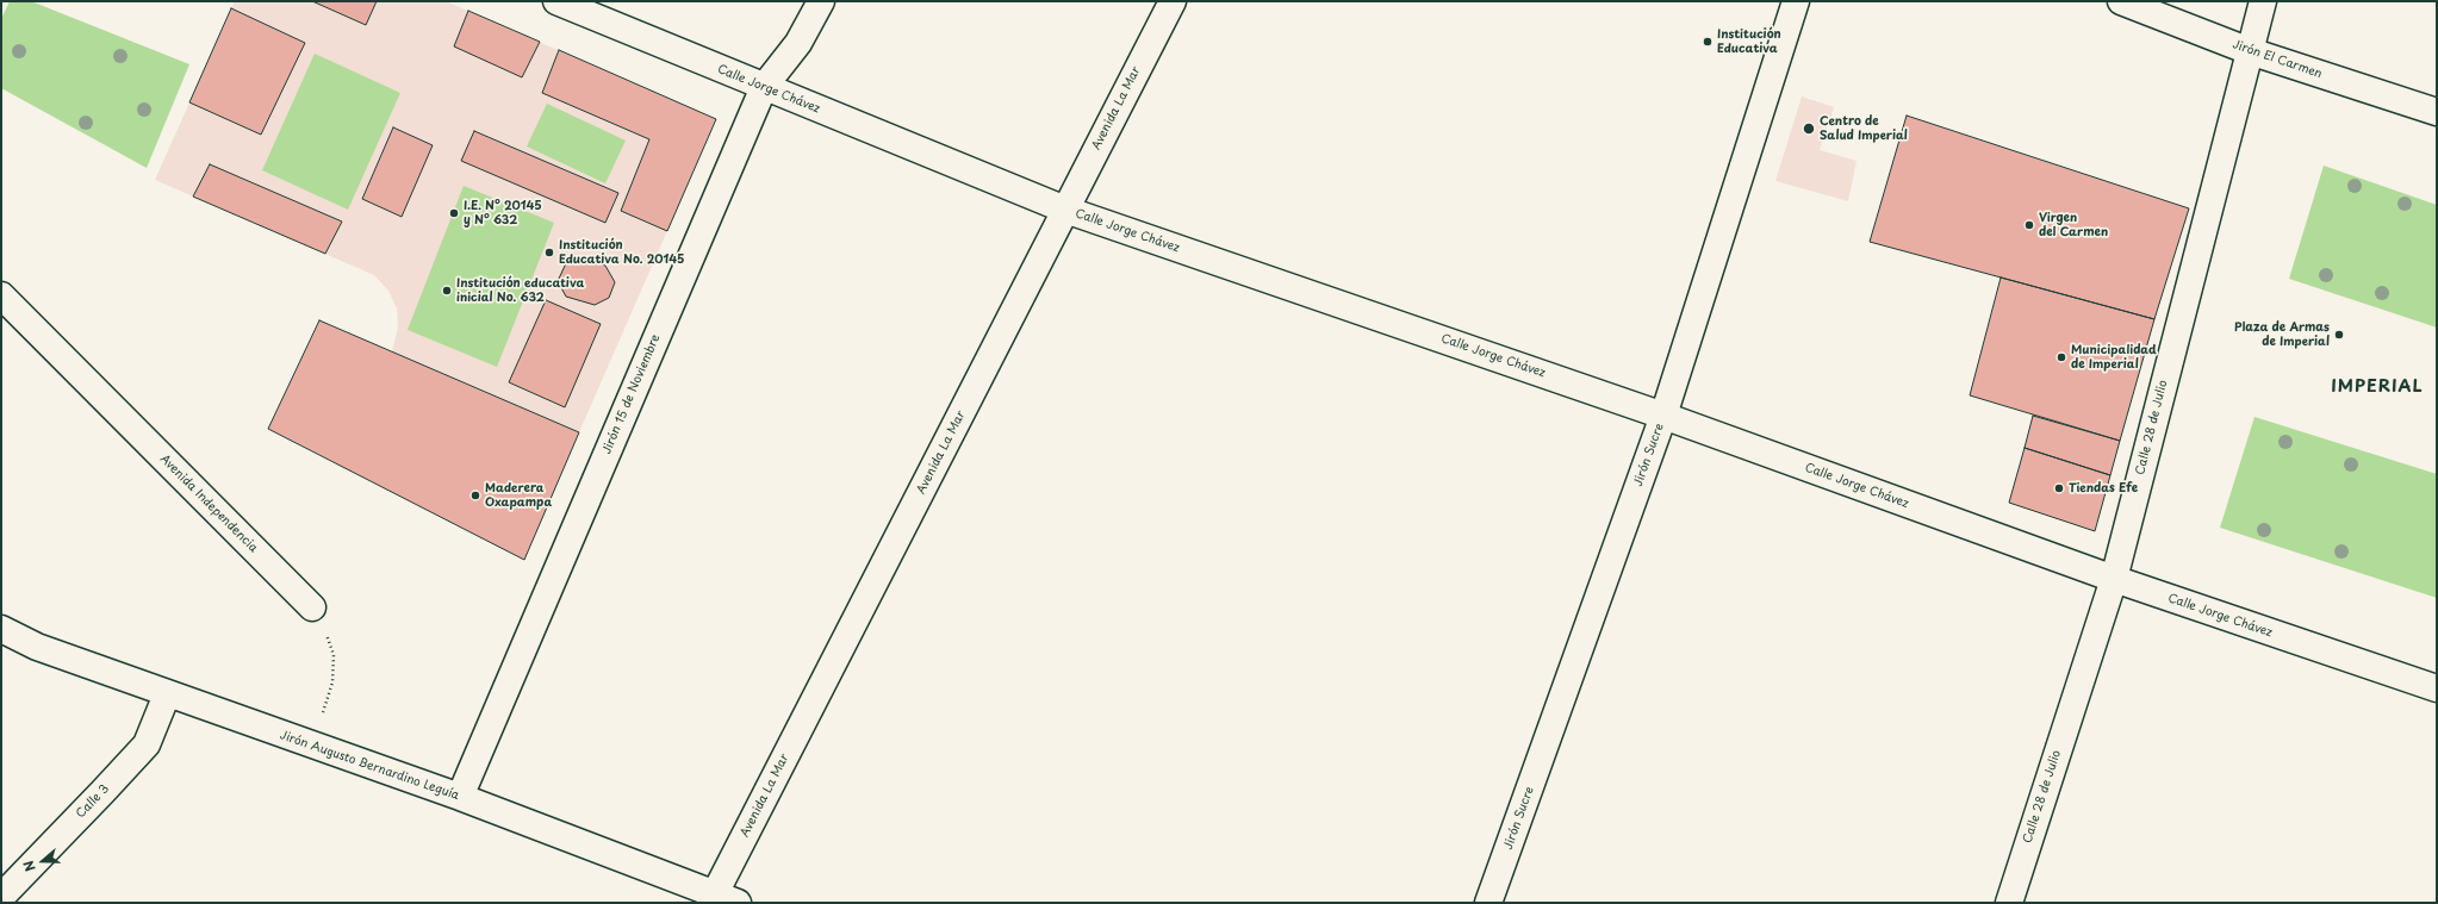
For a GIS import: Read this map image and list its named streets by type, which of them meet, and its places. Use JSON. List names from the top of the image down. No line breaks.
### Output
{"streets":{"main road":["Jirón El Carmen","Calle Jorge Chávez","Avenida La Mar","Jirón 15 de Noviembre","Calle 28 de Julio","Jirón Sucre","Avenida Independencia","Jirón Augusto Bernardino Leguía","Calle 3"]},"crossings":[["Jirón El Carmen","Calle 28 de Julio"],["Calle Jorge Chávez","Avenida La Mar"],["Calle Jorge Chávez","Jirón 15 de Noviembre"],["Calle Jorge Chávez","Calle 28 de Julio"],["Calle Jorge Chávez","Jirón Sucre"],["Avenida La Mar","Jirón Augusto Bernardino Leguía"],["Jirón 15 de Noviembre","Jirón Augusto Bernardino Leguía"],["Jirón Augusto Bernardino Leguía","Calle 3"]],"districts":["IMPERIAL"],"places":["Institución Educativa","Centro de Salud Imperial","I.E. Nº 20145 y Nº 632","Virgen del Carmen","Institución Educativa No. 20145","Institución educativa inicial No. 632","Plaza de Armas de Imperial","Municipalidad de Imperial","Tiendas Efe","Maderera Oxapampa"],"north":"left"}
